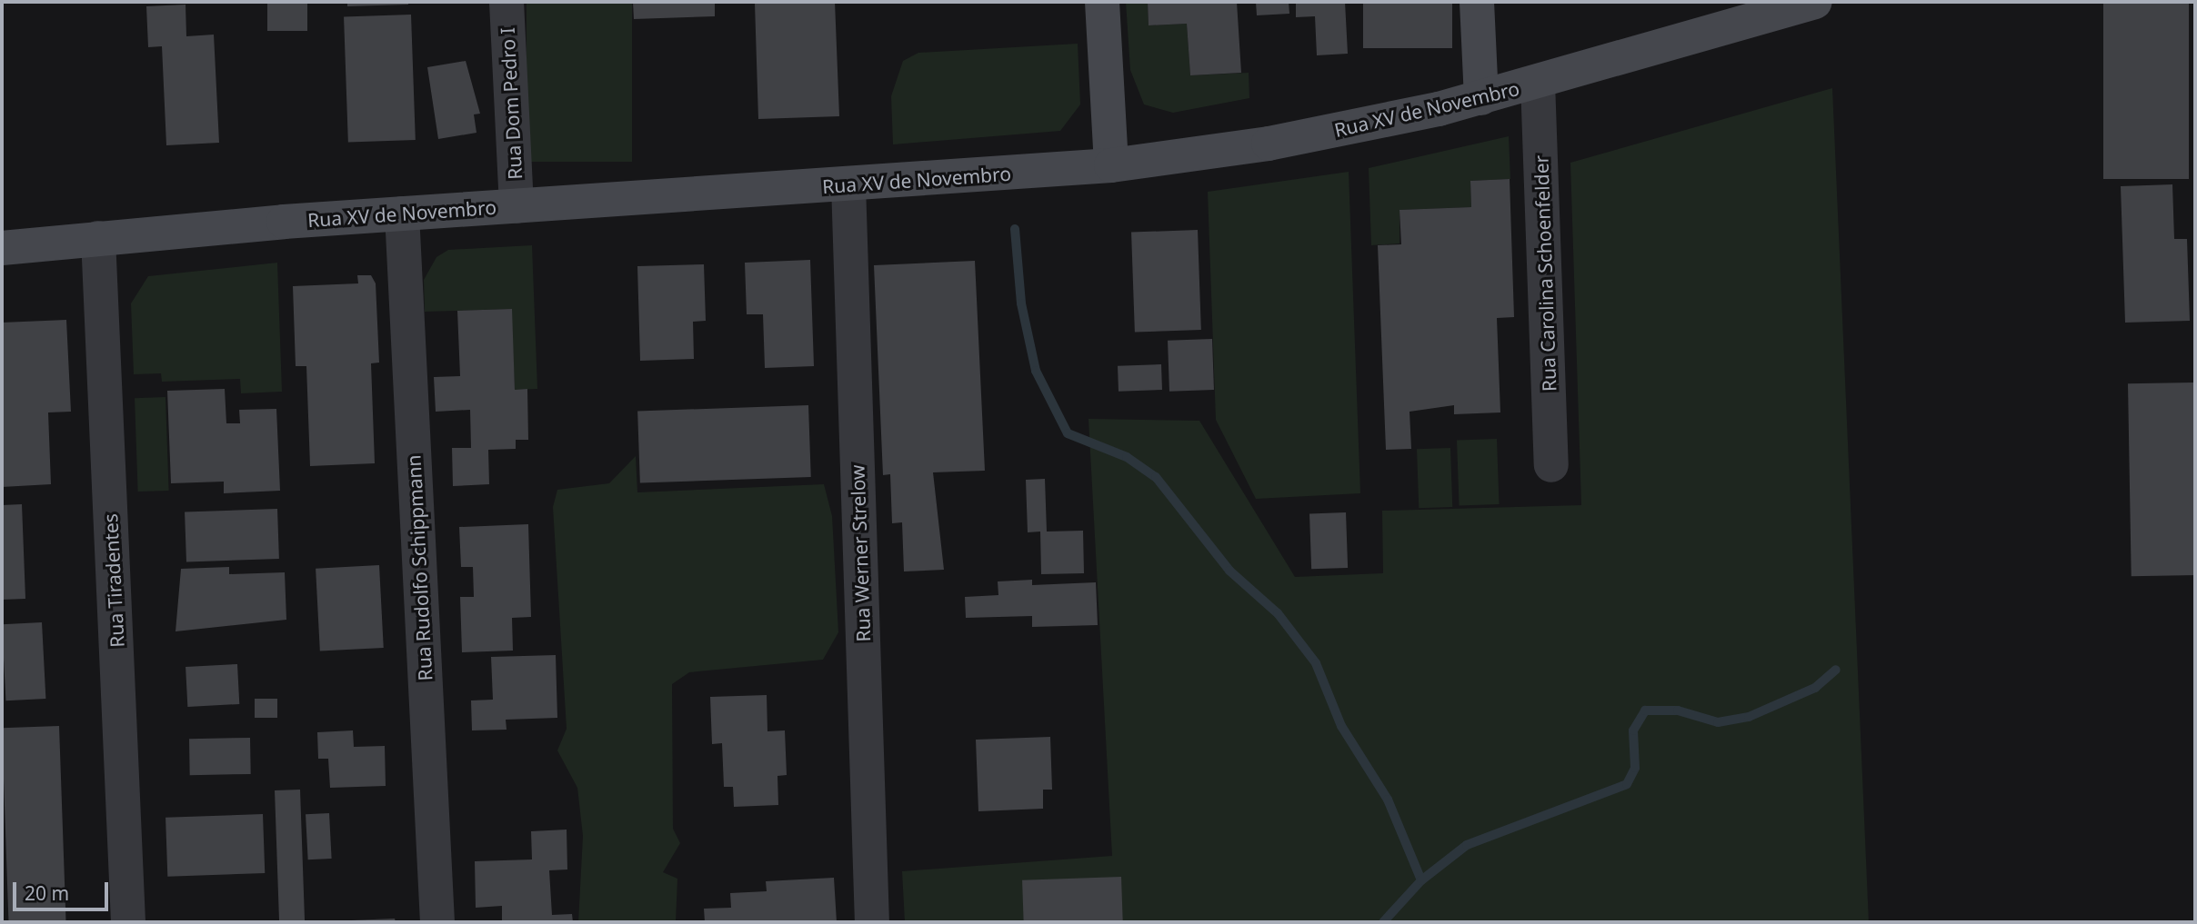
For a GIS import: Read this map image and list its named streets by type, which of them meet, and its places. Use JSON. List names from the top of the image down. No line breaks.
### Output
{"streets":{"main road":["Rua XV de Novembro"],"street":["Rua Dom Pedro I","Rua Carolina Schoenfelder","Rua Werner Strelow","Rua Rudolfo Schippmann","Rua Tiradentes"]},"crossings":[["Rua Dom Pedro I","Rua XV de Novembro"],["Rua XV de Novembro","Rua Carolina Schoenfelder"],["Rua XV de Novembro","Rua Werner Strelow"],["Rua XV de Novembro","Rua Rudolfo Schippmann"],["Rua XV de Novembro","Rua Tiradentes"]],"scale_bar":"20 m"}
